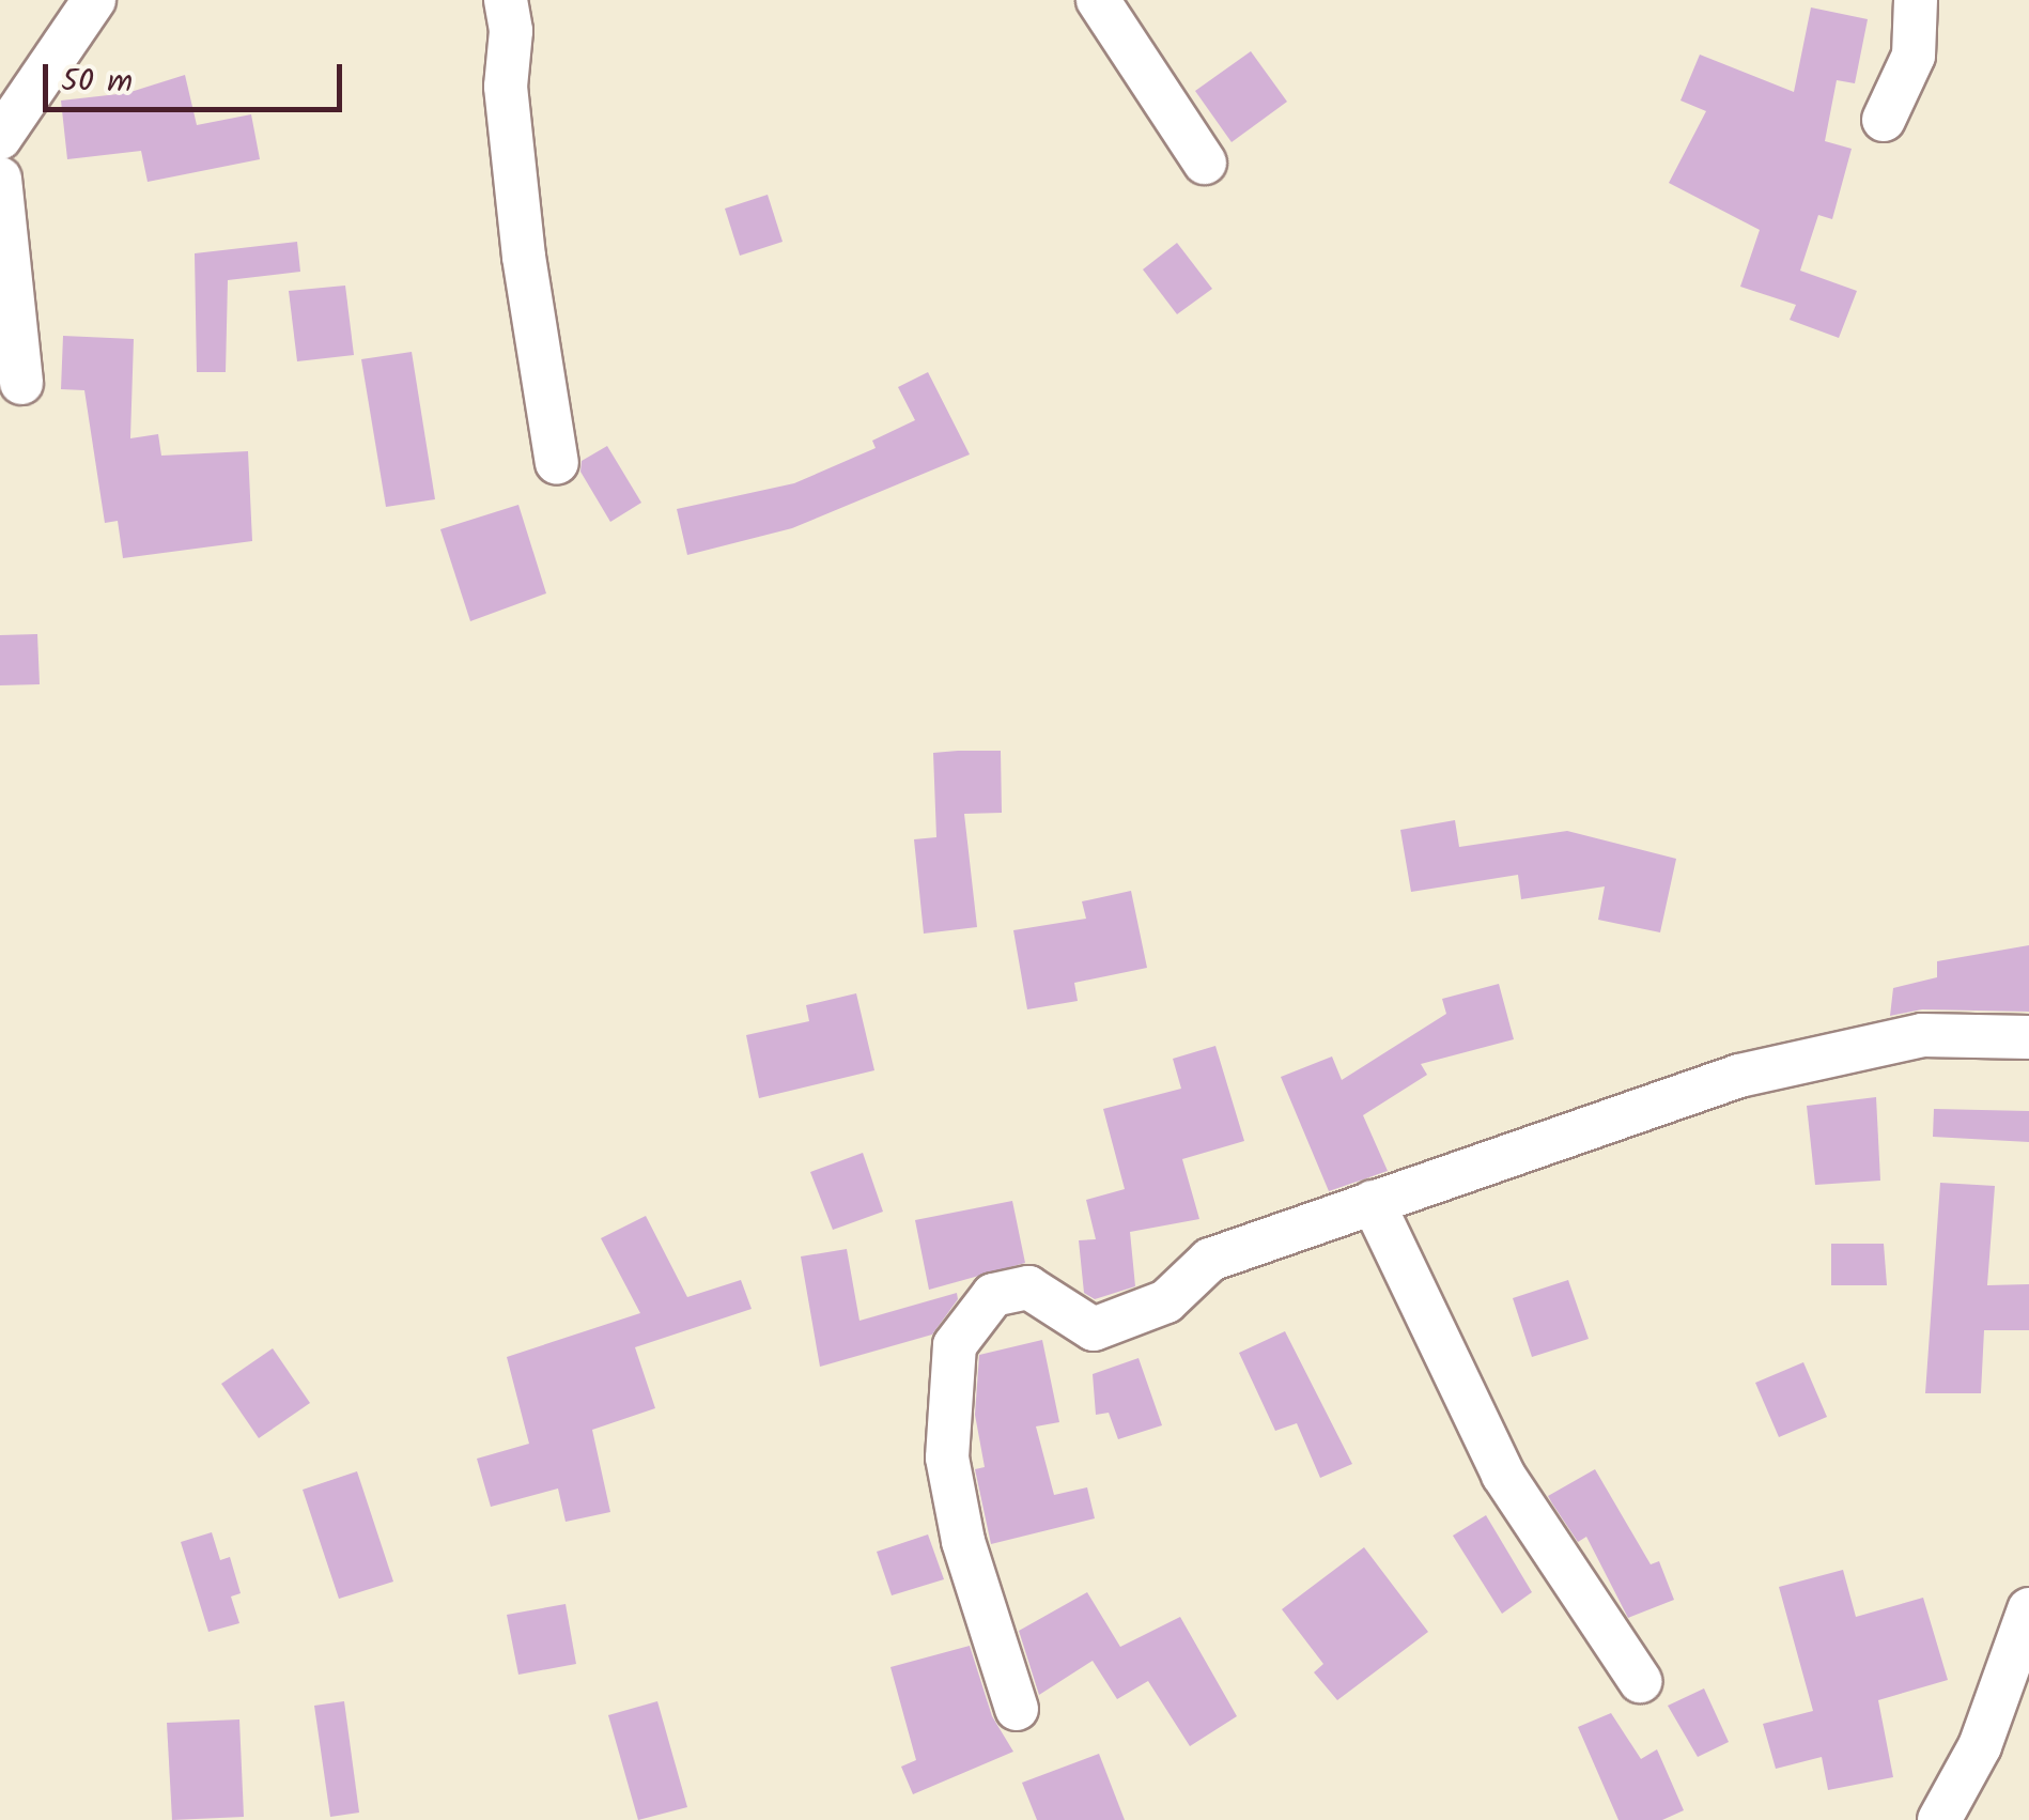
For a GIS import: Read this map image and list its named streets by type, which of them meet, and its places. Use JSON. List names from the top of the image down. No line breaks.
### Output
{"scale_bar":"50 m"}
